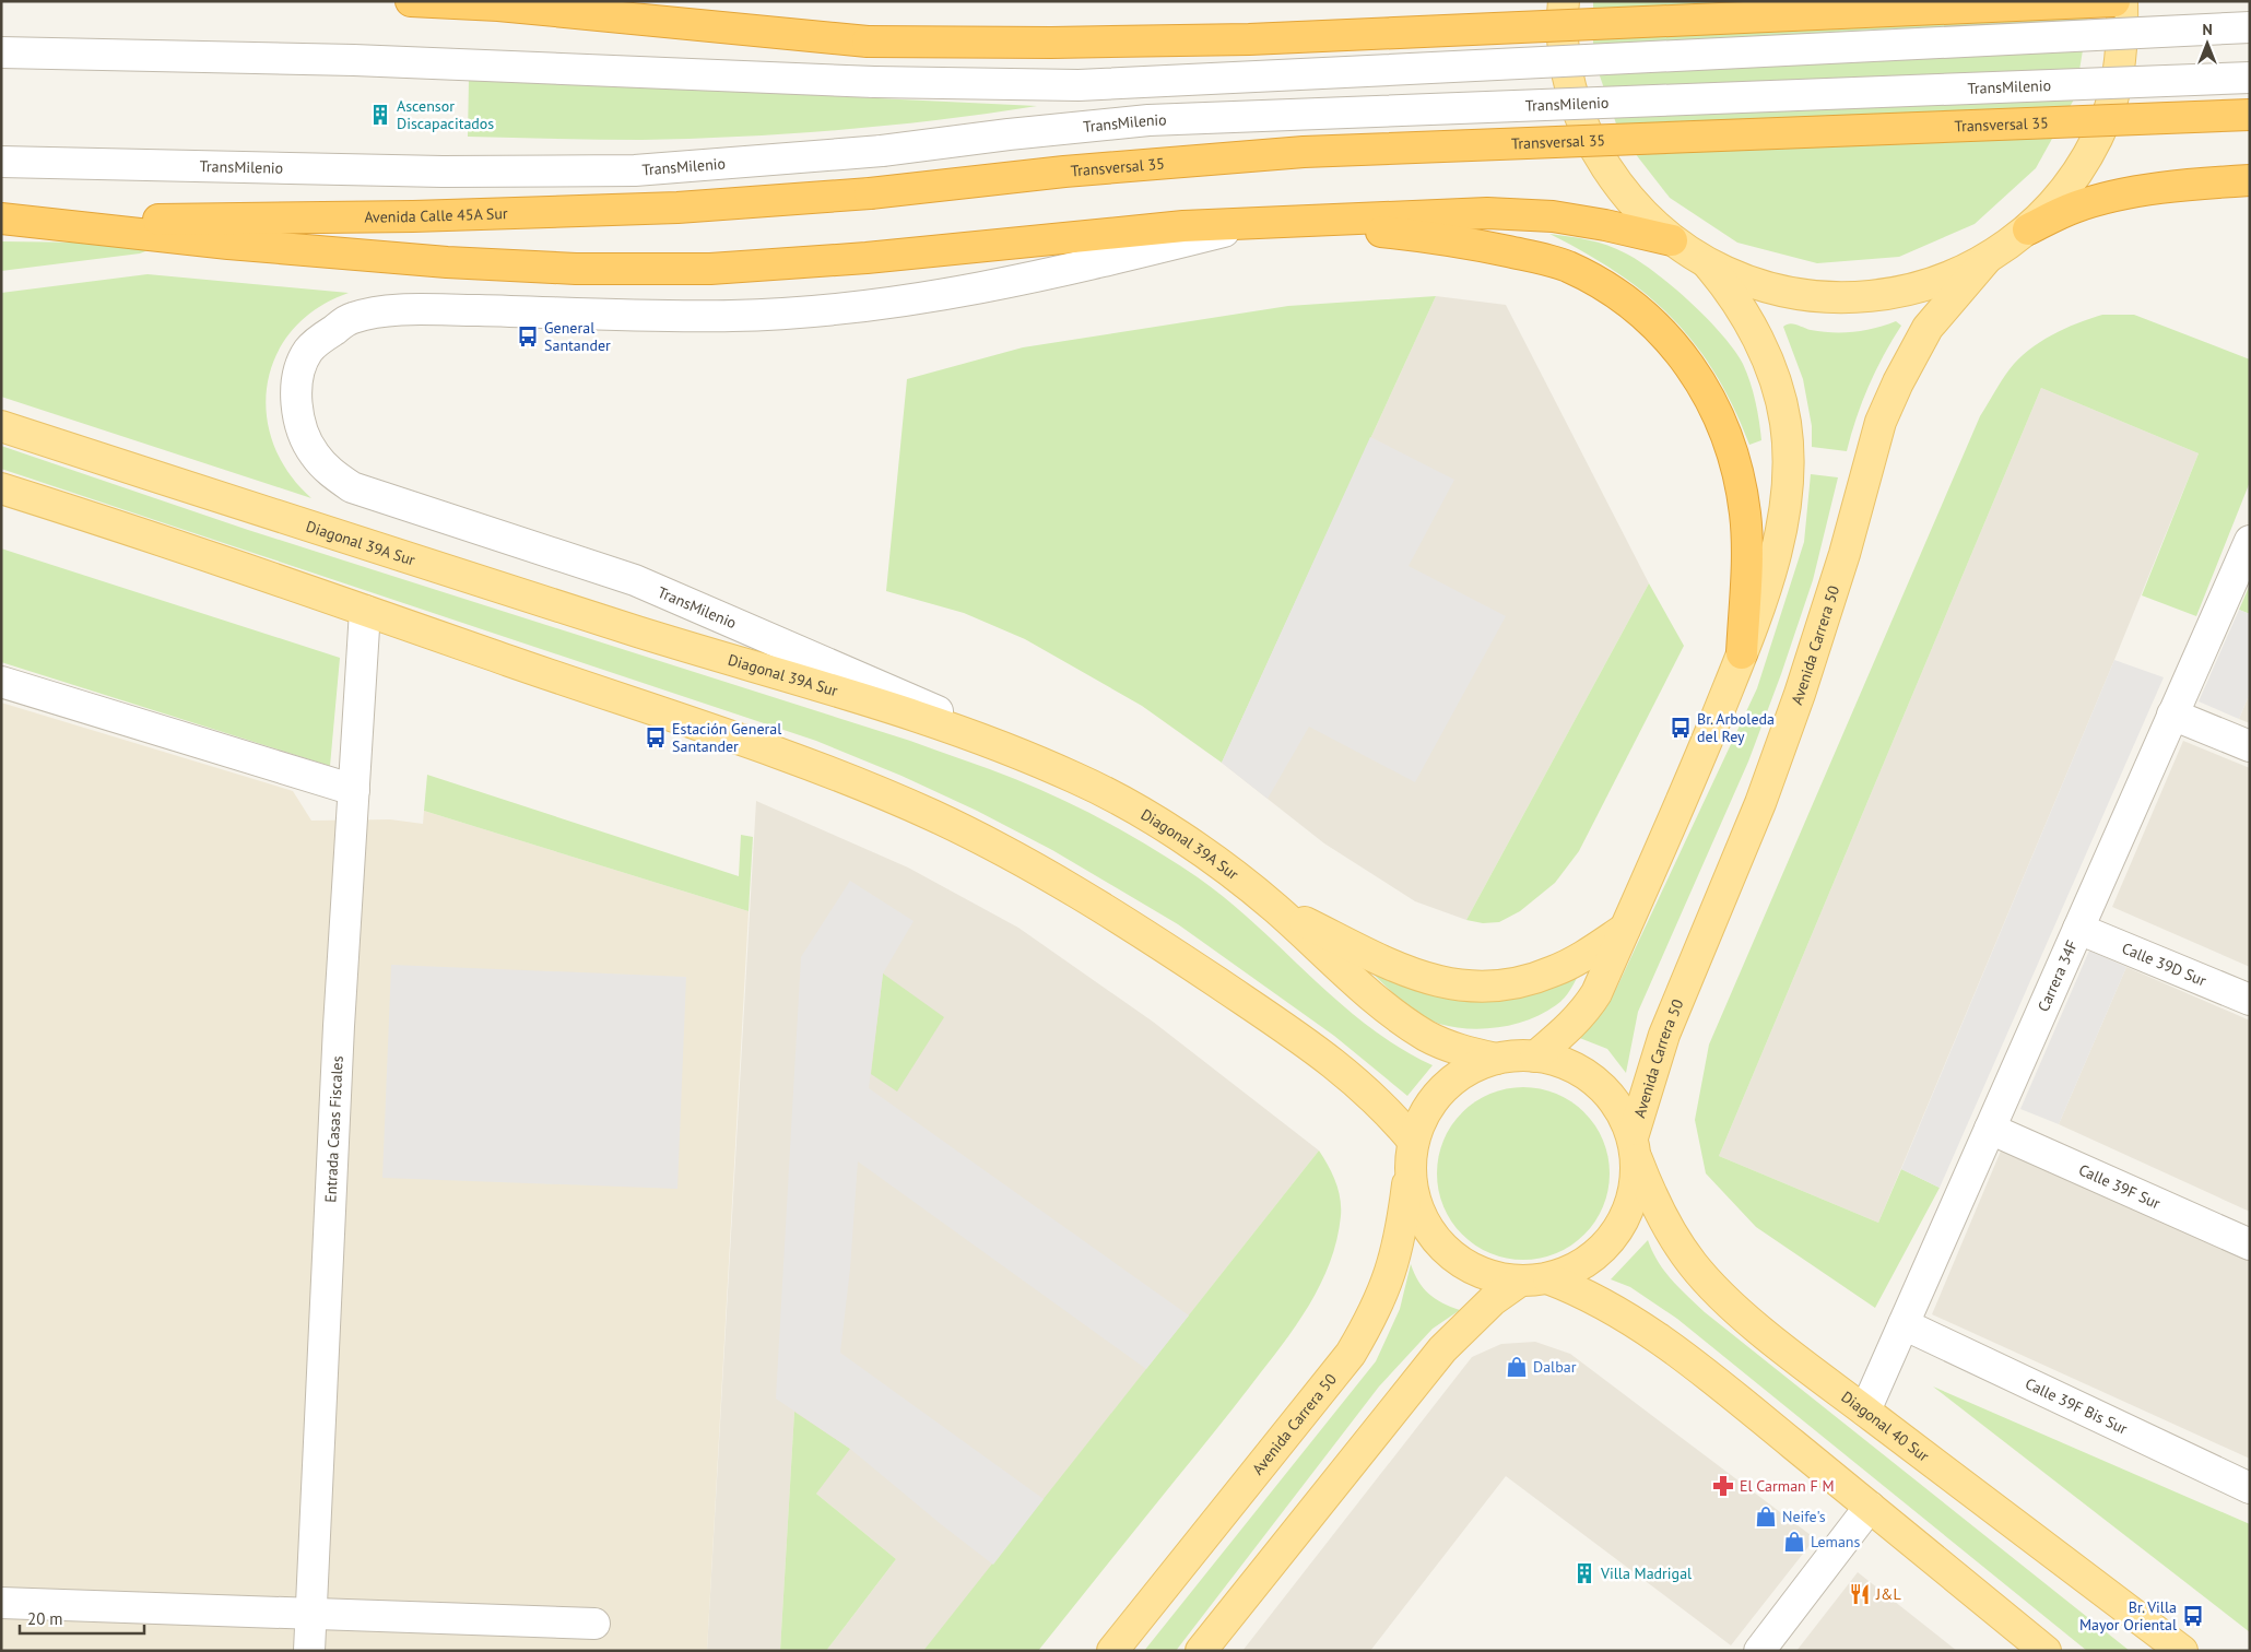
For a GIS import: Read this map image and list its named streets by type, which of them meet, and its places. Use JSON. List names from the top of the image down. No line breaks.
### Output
{"streets":{"highway":["Transversal 35","Avenida Calle 45A Sur"],"main road":["Diagonal 39A Sur","Avenida Carrera 50","Diagonal 40 Sur"],"street":["TransMilenio","Calle 39D Sur","Carrera 34F","Entrada Casas Fiscales","Calle 39F Sur","Calle 39F Bis Sur"]},"crossings":[["TransMilenio","Diagonal 39A Sur"],["Transversal 35","Avenida Calle 45A Sur"],["Diagonal 39A Sur","Diagonal 40 Sur"],["Avenida Carrera 50","Diagonal 40 Sur"],["Calle 39D Sur","Carrera 34F"],["Carrera 34F","Calle 39F Sur"],["Carrera 34F","Calle 39F Bis Sur"],["Carrera 34F","Diagonal 40 Sur"]],"places":{"building":["Ascensor Discapacitados","Villa Madrigal"],"bus stop":["General Santander","Br. Arboleda del Rey","Estación General Santander","Br. Villa Mayor Oriental"],"shop":["Dalbar","Neife's","Lemans"],"pharmacy":["El Carman F M"],"restaurant":["J&L"]},"scale_bar":"20 m","north":"top"}
